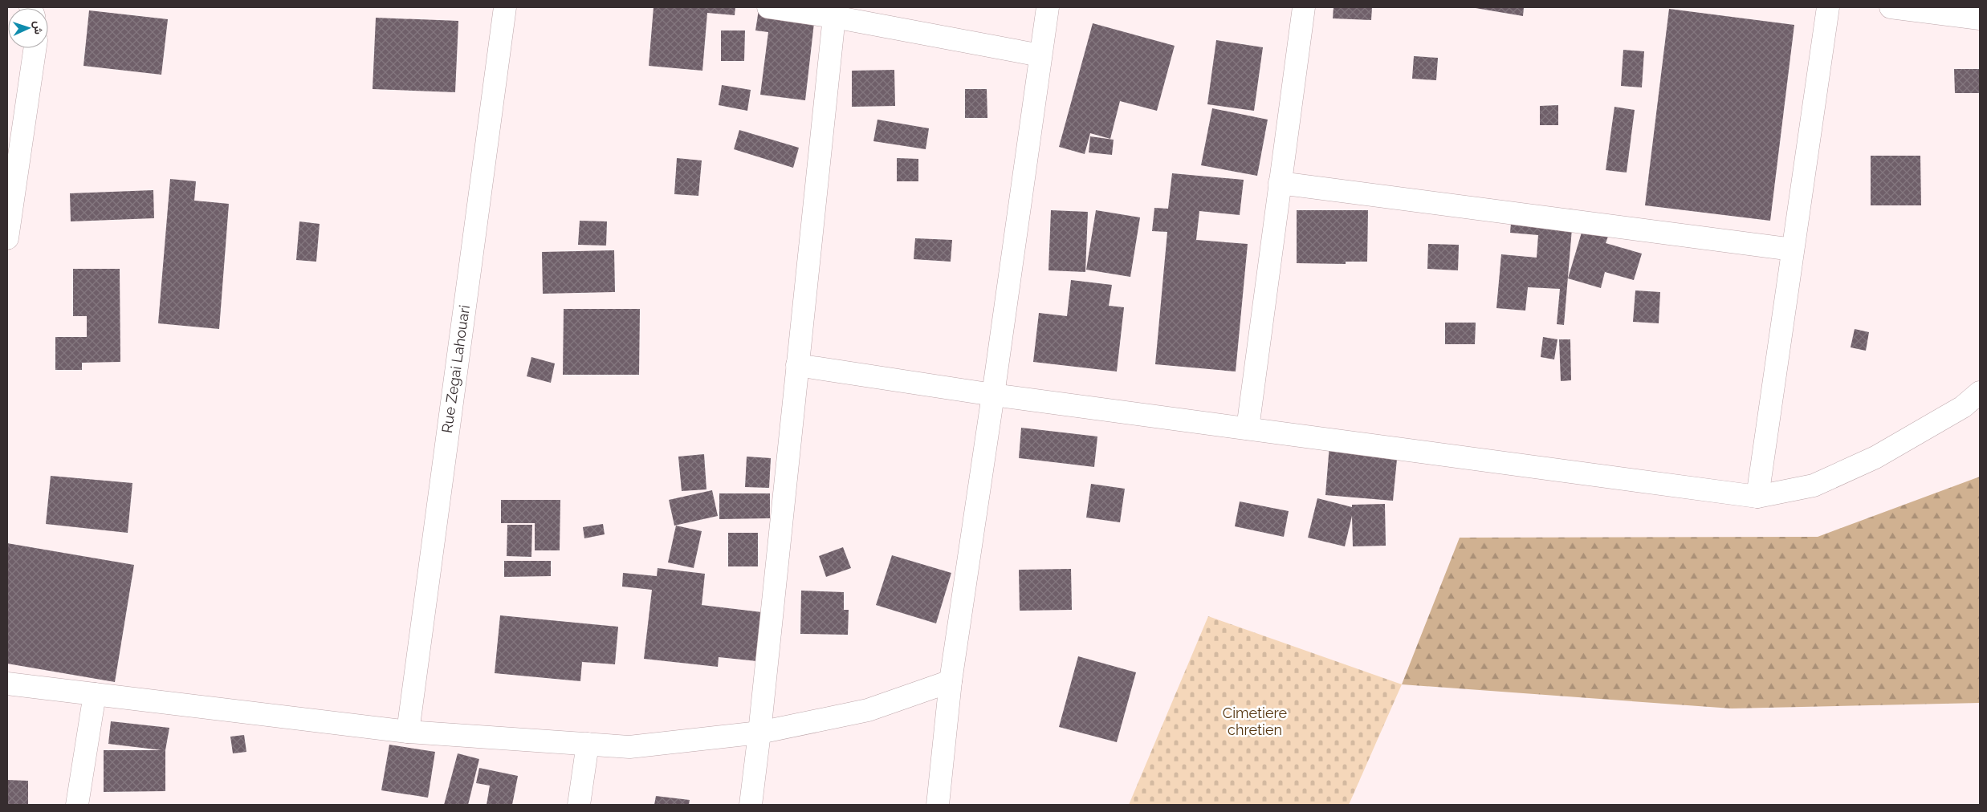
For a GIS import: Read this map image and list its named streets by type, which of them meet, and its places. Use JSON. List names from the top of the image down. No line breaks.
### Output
{"streets":{"street":["Rue Zegai Lahouari"]},"parks":["Cimetiere chretien"],"north":"right"}
